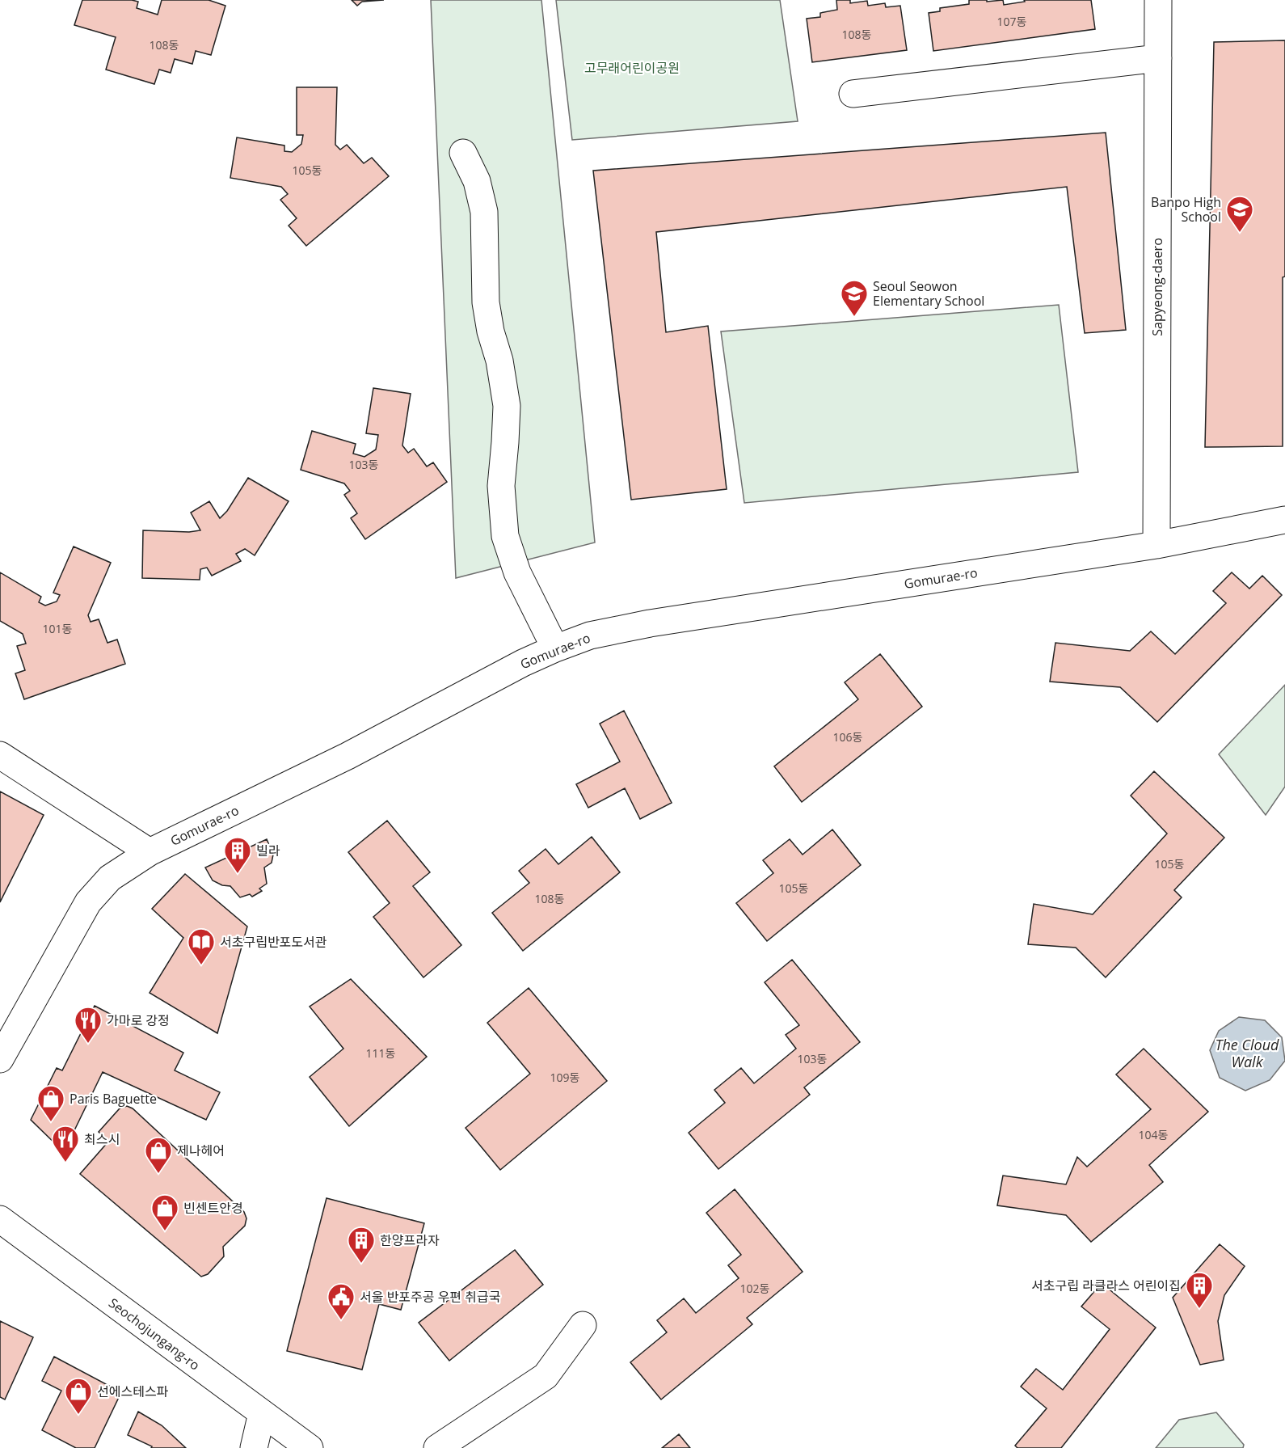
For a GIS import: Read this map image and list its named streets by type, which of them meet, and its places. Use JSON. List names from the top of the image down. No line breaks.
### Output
{"streets":{"street":["Sapyeong-daero","Gomurae-ro","Seochojungang-ro"]},"crossings":[["Sapyeong-daero","Gomurae-ro"]],"water":["The Cloud Walk"],"parks":["고무래어린이공원"],"places":{"school or university":["Banpo High School","Seoul Seowon Elementary School"],"building":["빌라","한양프라자","서초구립 라클라스 어린이집"],"library":["서초구립반포도서관"],"restaurant":["가마로 강정","최스시"],"shop":["Paris Baguette","제나헤어","빈센트안경","선에스테스파"],"public building":["서울 반포주공 우편 취급국"]},"house_numbers":["107동","108동","108동","105동","103동","101동","106동","105동","105동","108동","111동","103동","109동","104동","102동"]}
